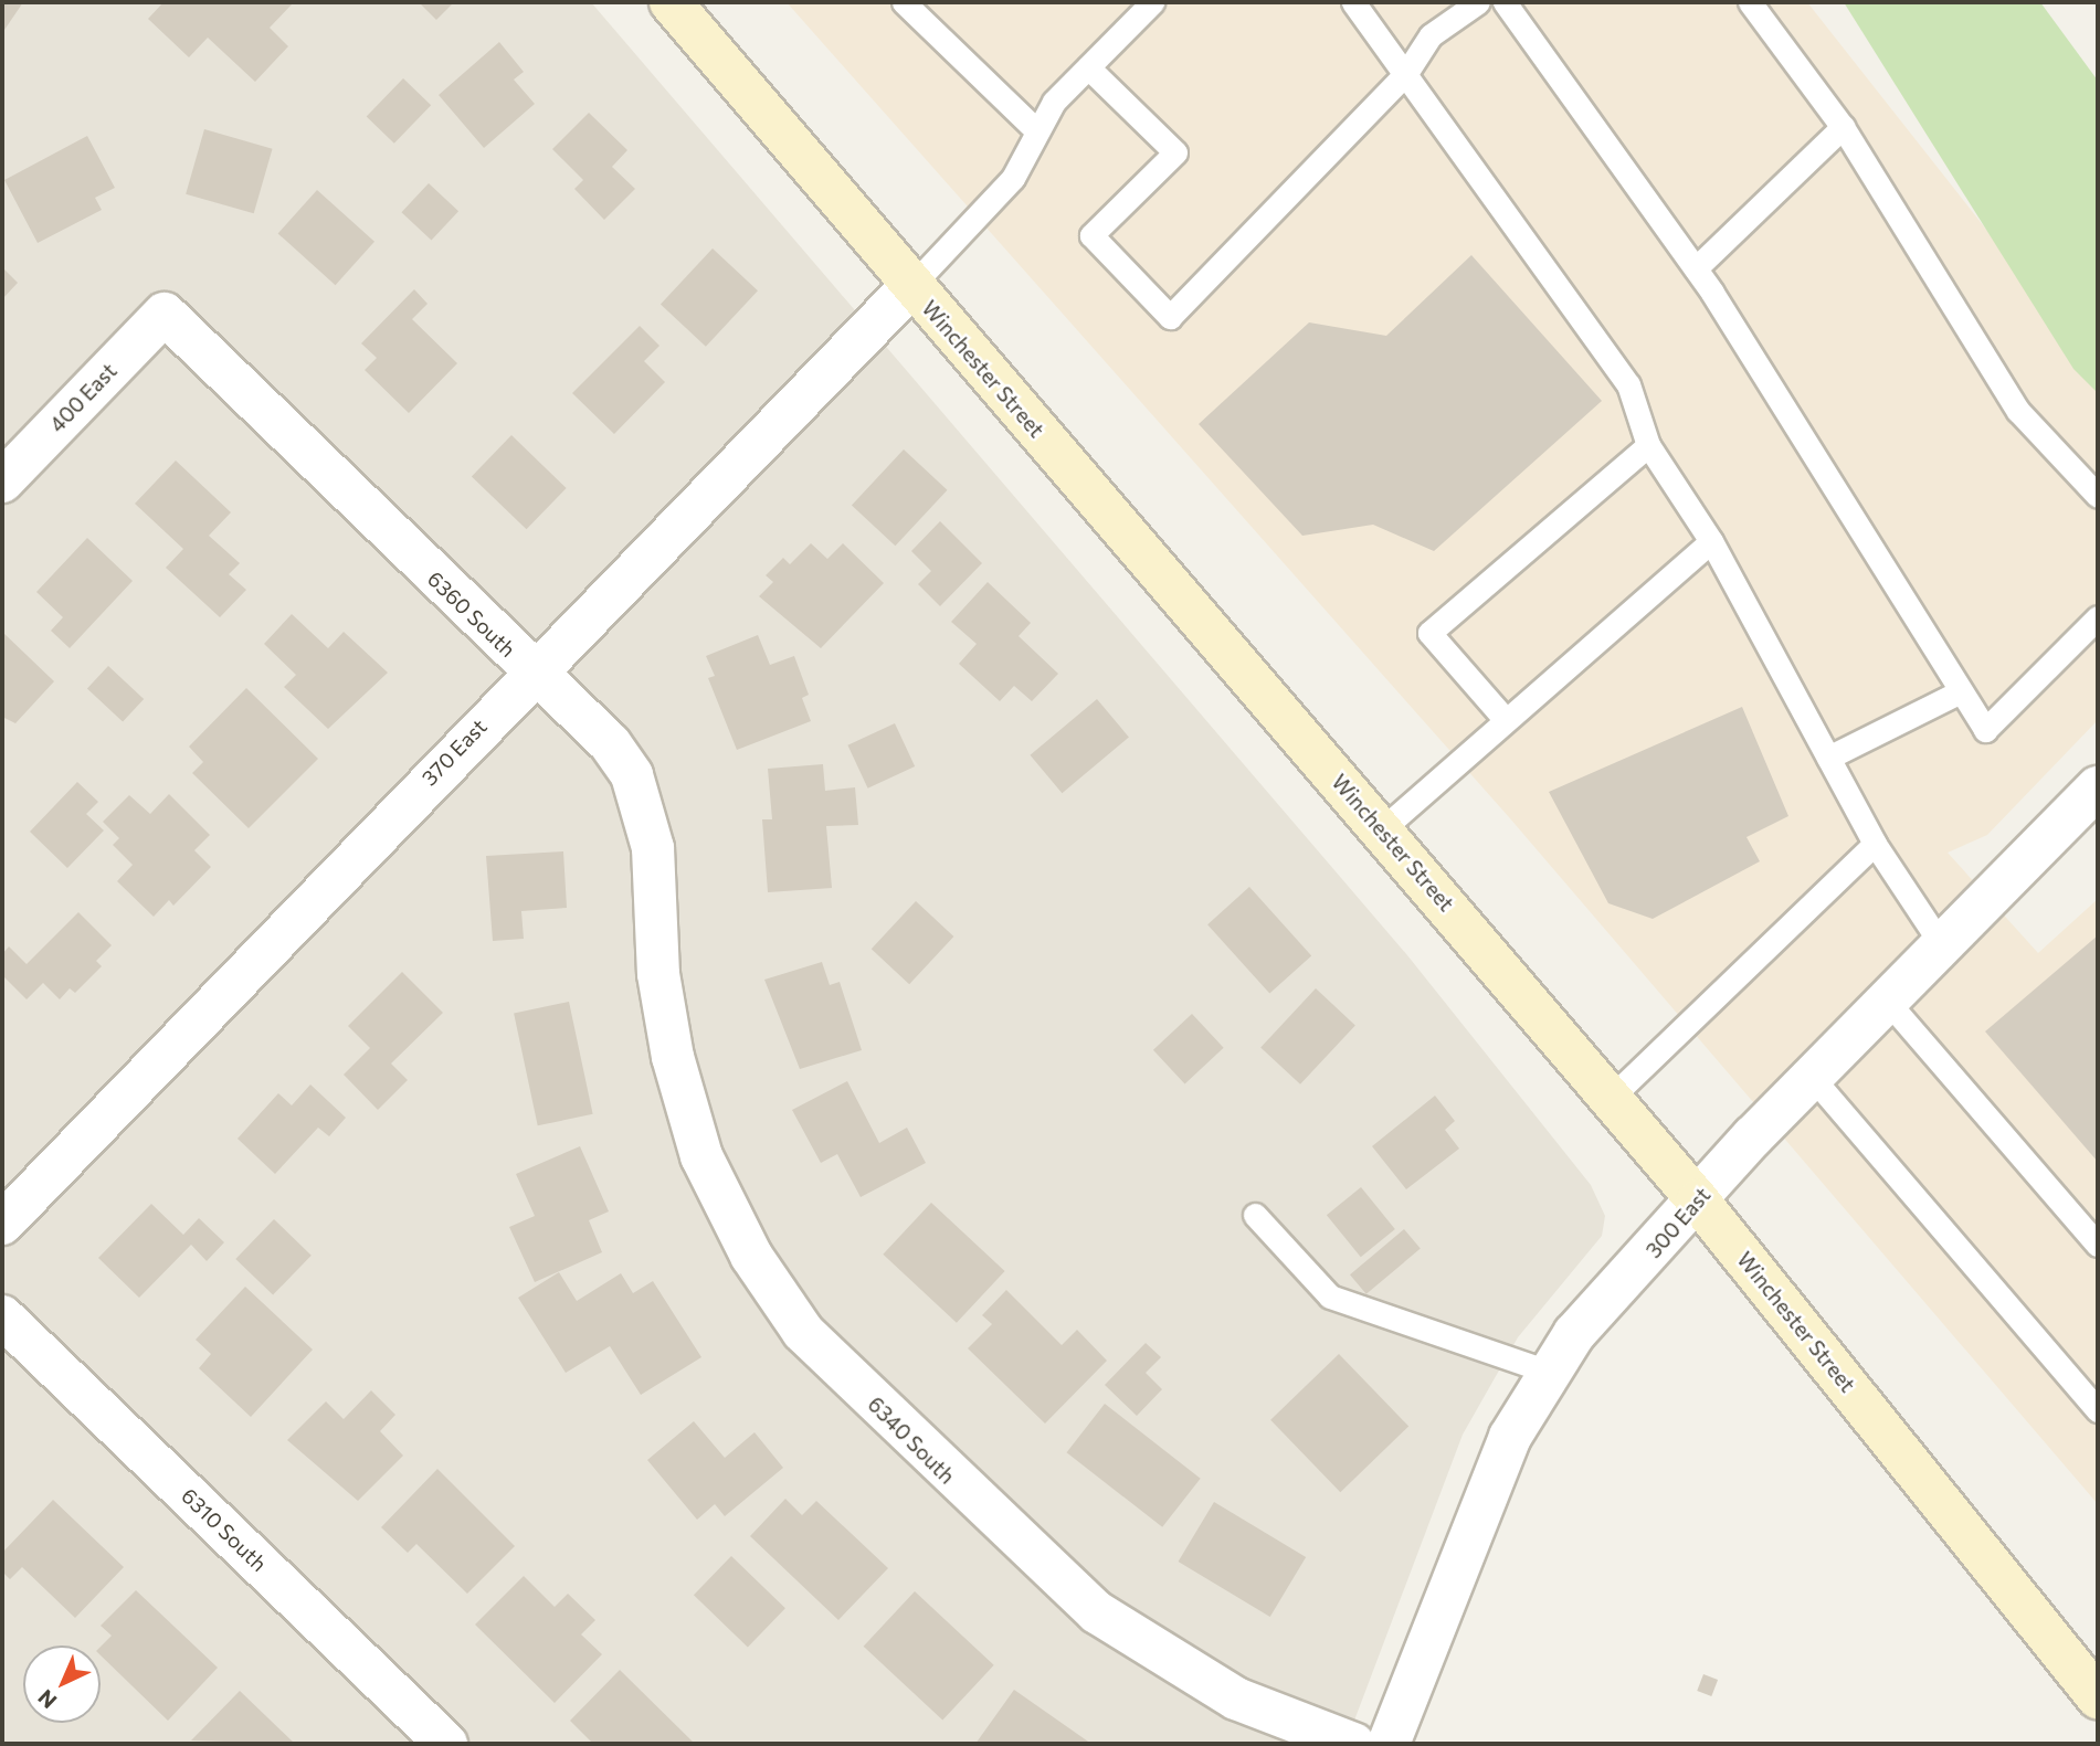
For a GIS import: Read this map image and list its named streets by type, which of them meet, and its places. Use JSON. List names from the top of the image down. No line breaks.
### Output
{"streets":{"main road":["Winchester Street"],"street":["400 East","6360 South","370 East","300 East","6340 South","6310 South"]},"crossings":[["Winchester Street","370 East"],["Winchester Street","300 East"],["400 East","6360 South"],["6360 South","370 East"],["6360 South","6340 South"]],"north":"bottom left"}
